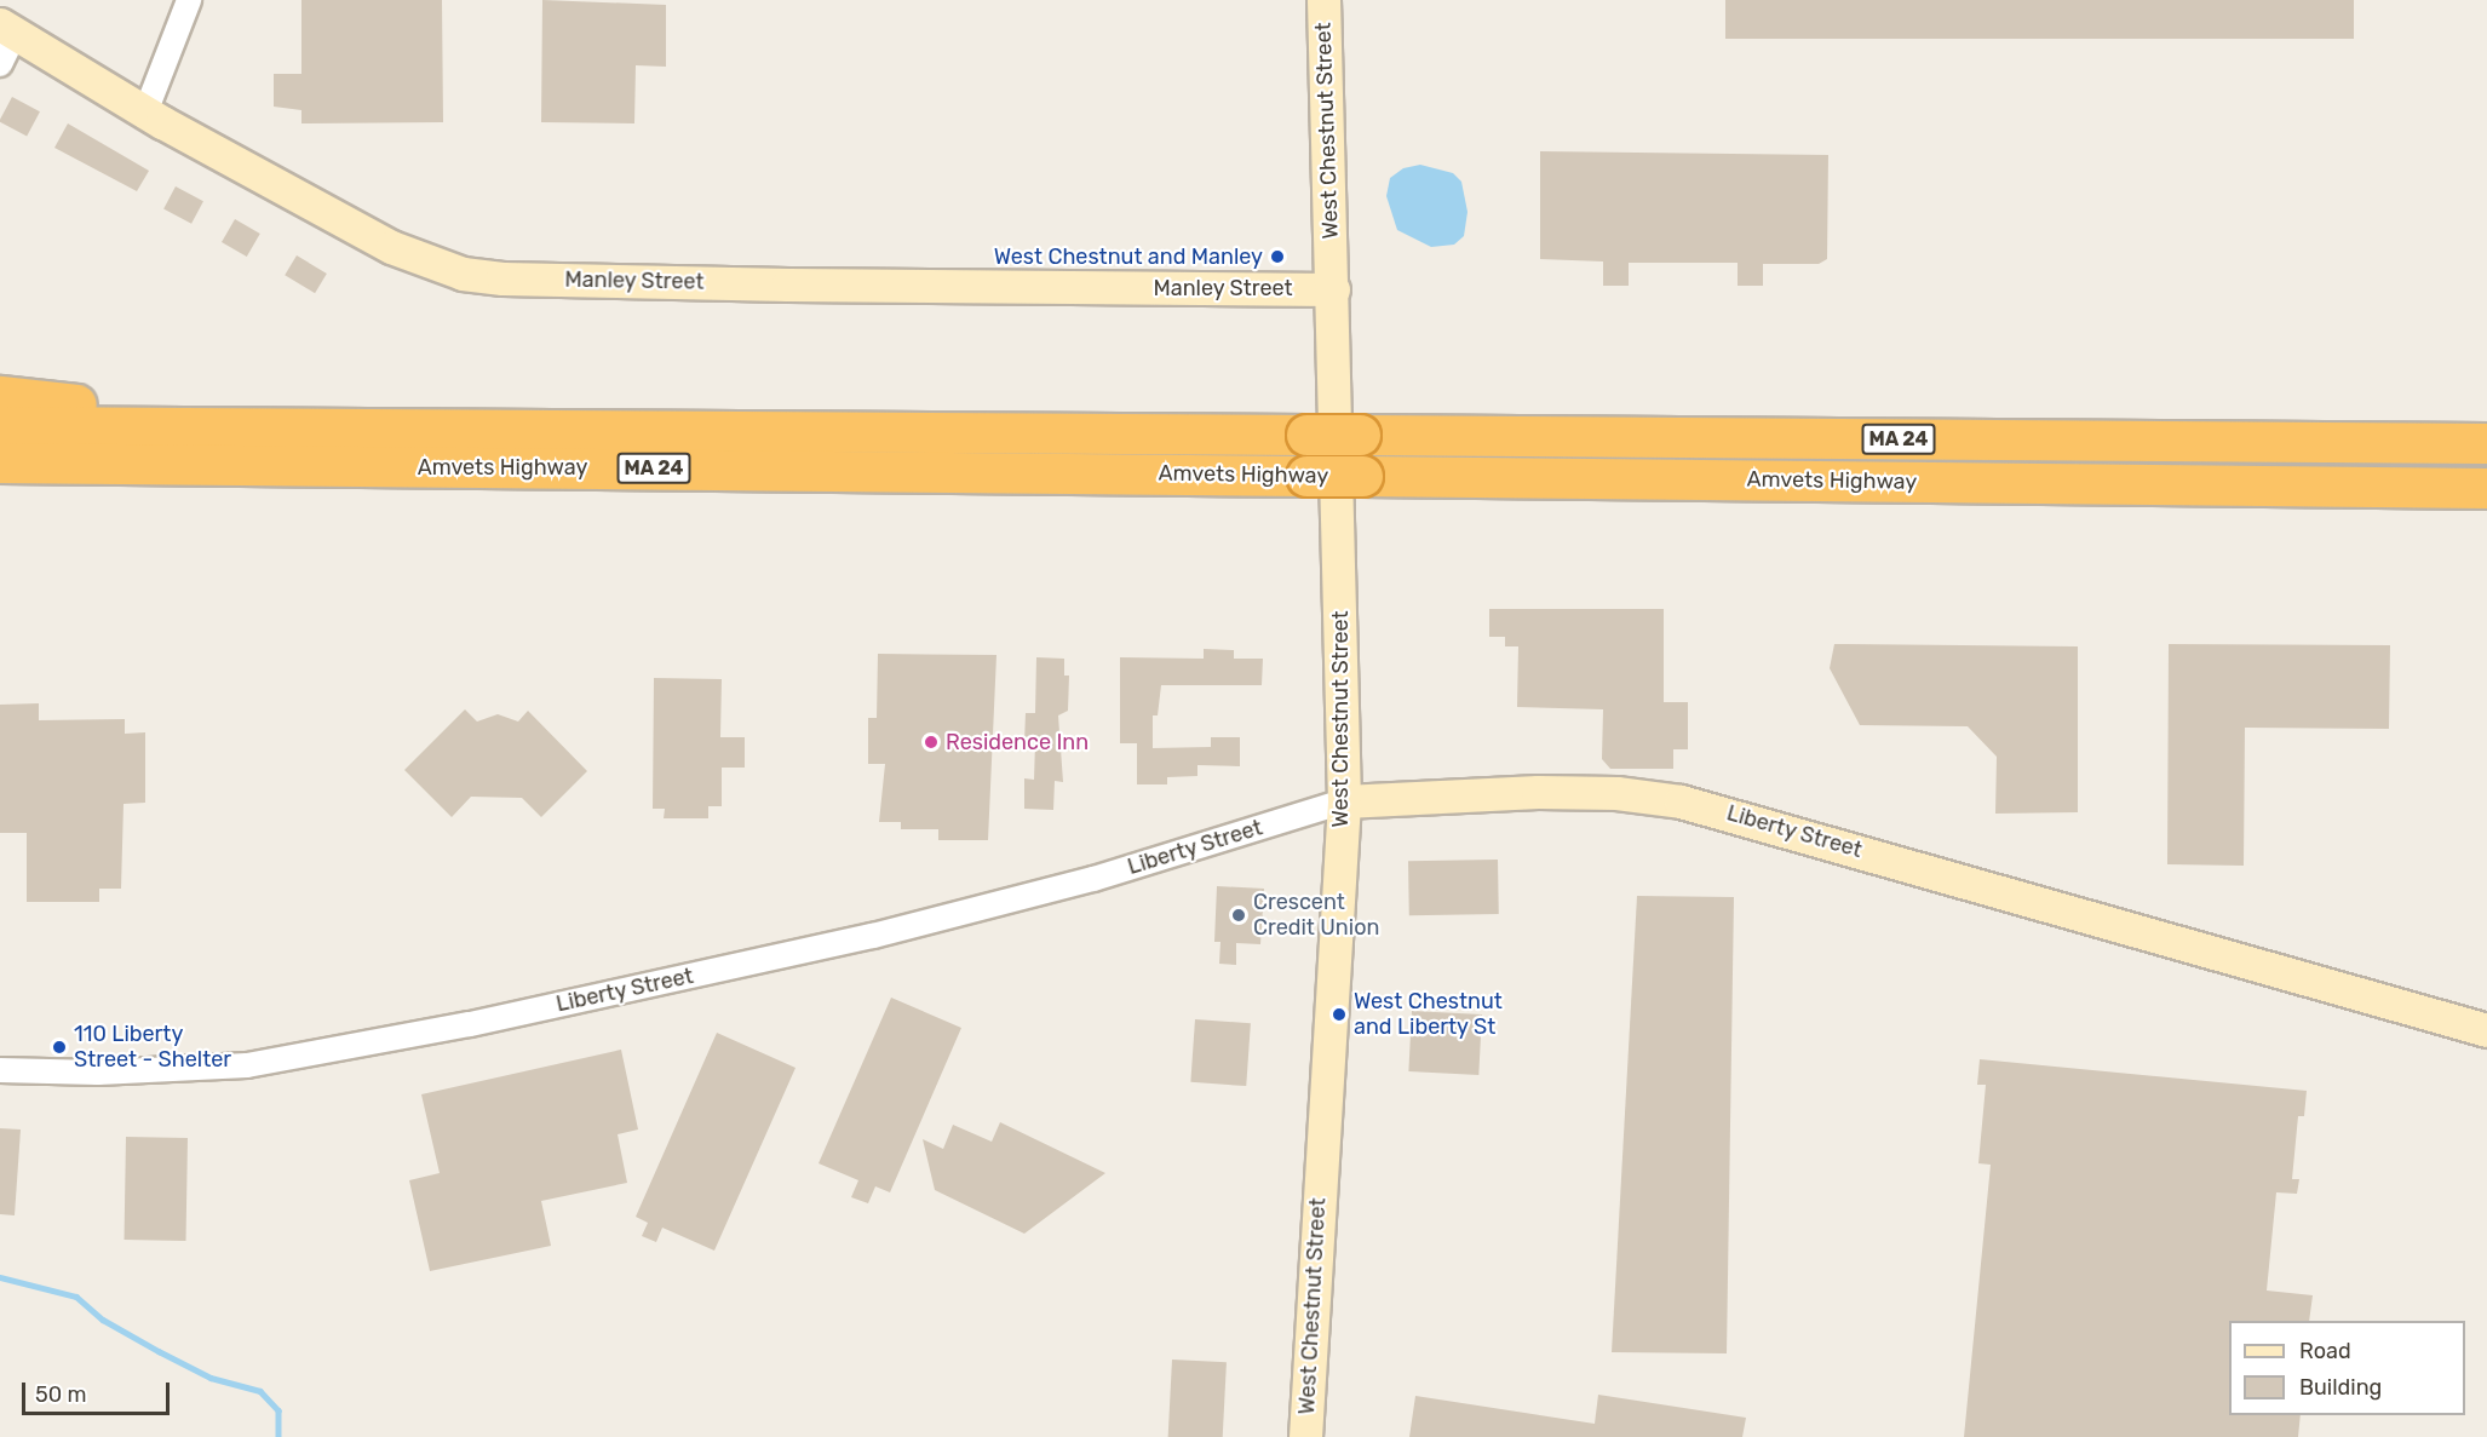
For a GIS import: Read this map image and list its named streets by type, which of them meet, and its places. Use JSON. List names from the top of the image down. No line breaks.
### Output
{"streets":{"highway":["MA 24","Amvets Highway"],"main road":["West Chestnut Street","Manley Street","Liberty Street"]},"crossings":[["West Chestnut Street","Manley Street"],["West Chestnut Street","Liberty Street"]],"places":["West Chestnut and Manley","Residence Inn","Crescent Credit Union","West Chestnut and Liberty St","110 Liberty Street - Shelter"],"legend":["Road","Building"],"scale_bar":"50 m"}
